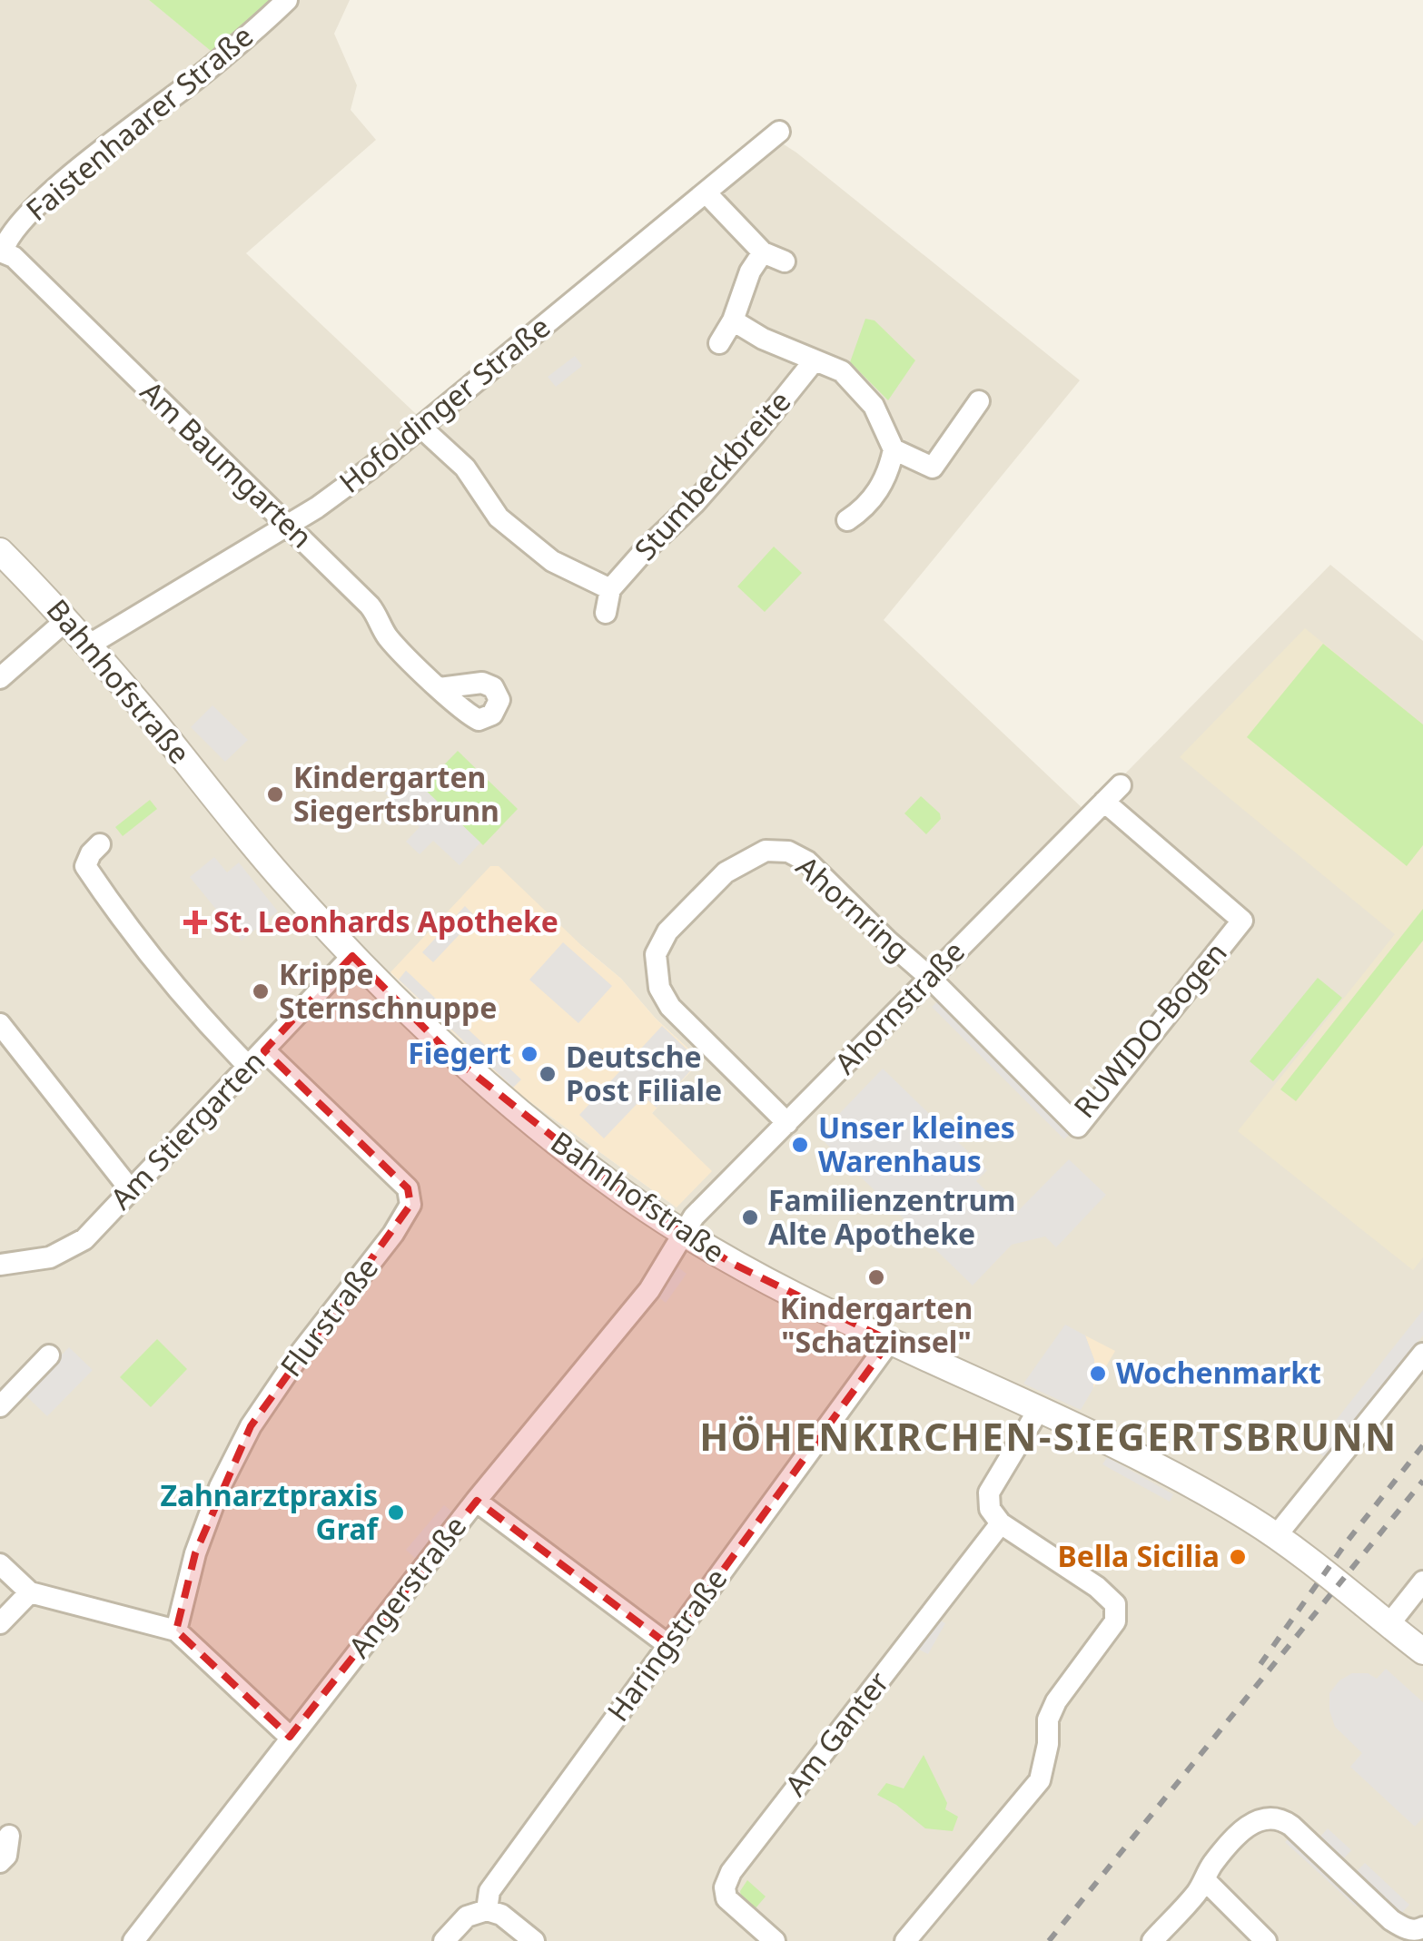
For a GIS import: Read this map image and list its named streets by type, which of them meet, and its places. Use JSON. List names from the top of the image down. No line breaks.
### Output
{"streets":{"street":["Faistenhaarer Straße","Hofoldinger Straße","Am Baumgarten","Stumbeckbreite","Bahnhofstraße","Ahornring","Ahornstraße","RUWIDO-Bogen","Am Stiergarten","Flurstraße","Angerstraße","Haringstraße","Am Ganter"]},"crossings":[["Faistenhaarer Straße","Am Baumgarten"],["Hofoldinger Straße","Am Baumgarten"],["Hofoldinger Straße","Bahnhofstraße"],["Bahnhofstraße","Ahornstraße"],["Bahnhofstraße","Am Stiergarten"],["Bahnhofstraße","Angerstraße"],["Bahnhofstraße","Haringstraße"],["Ahornring","Ahornstraße"],["Ahornring","RUWIDO-Bogen"],["Ahornstraße","RUWIDO-Bogen"],["Ahornstraße","Angerstraße"],["Am Stiergarten","Flurstraße"]],"districts":["HÖHENKIRCHEN-SIEGERTSBRUNN"],"places":{"other":["Kindergarten Siegertsbrunn","Krippe Sternschnuppe","Fiegert","Deutsche Post Filiale","Unser kleines Warenhaus","Familienzentrum Alte Apotheke","Kindergarten \"Schatzinsel\"","Wochenmarkt","Zahnarztpraxis Graf","Bella Sicilia"],"health":["St. Leonhards Apotheke"]}}
